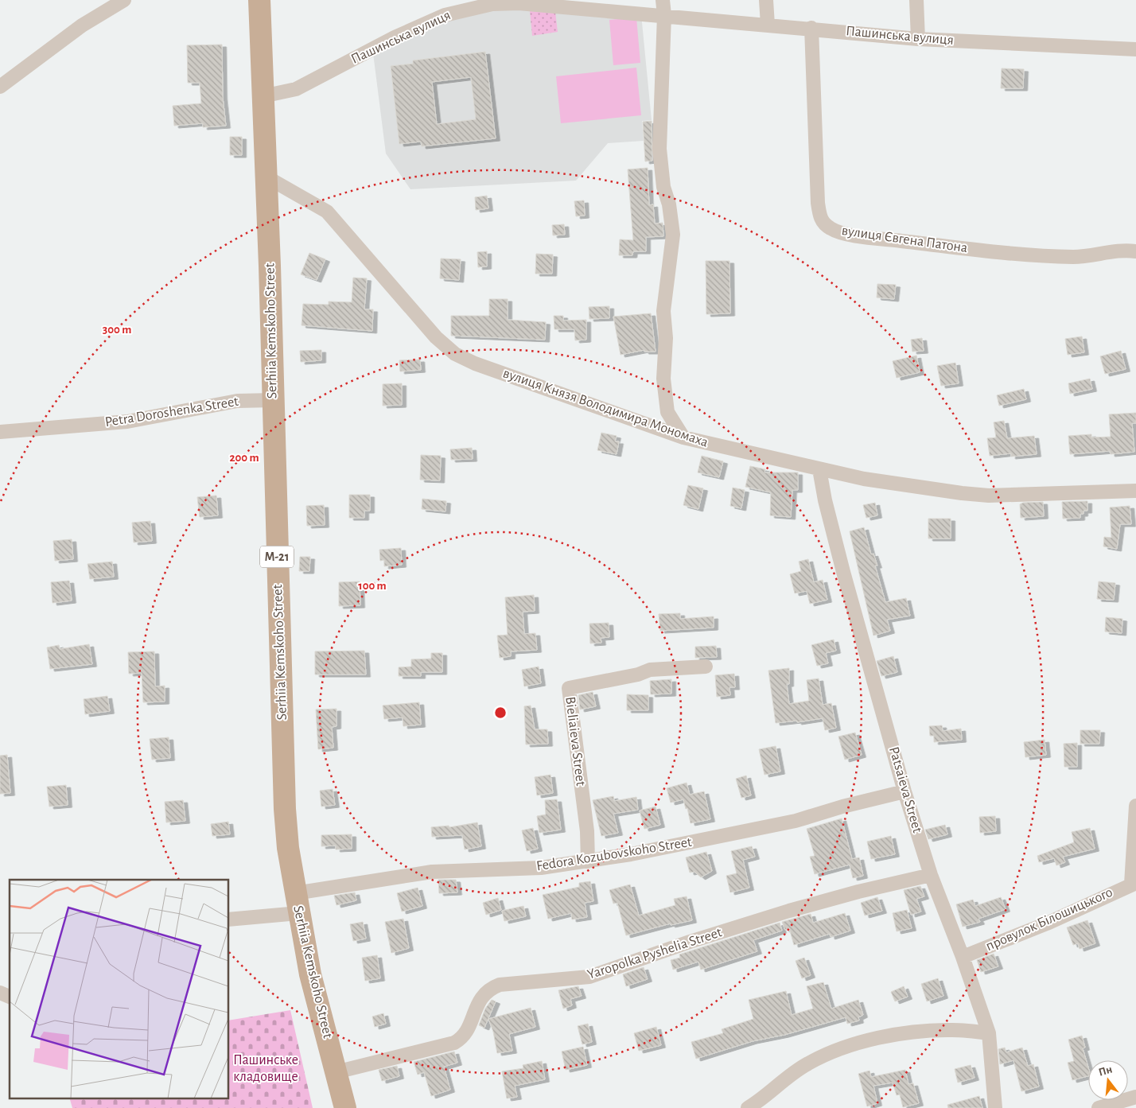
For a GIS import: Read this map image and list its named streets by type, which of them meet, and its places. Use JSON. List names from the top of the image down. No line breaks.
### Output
{"streets":{"highway":["Serhiia Kemskoho Street","М-21"],"street":["Пашинська вулиця","вулиця Євгена Патона","вулиця Князя Володимира Мономаха","Petra Doroshenka Street","Bieliaieva Street","Patsaieva Street","Fedora Kozubovskoho Street","провулок Білошицького","Yaropolka Pyshelia Street"]},"crossings":[["Пашинська вулиця","вулиця Євгена Патона"],["Пашинська вулиця","Serhiia Kemskoho Street"],["Serhiia Kemskoho Street","вулиця Князя Володимира Мономаха"],["Serhiia Kemskoho Street","Petra Doroshenka Street"],["Serhiia Kemskoho Street","Fedora Kozubovskoho Street"],["Serhiia Kemskoho Street","Yaropolka Pyshelia Street"],["вулиця Князя Володимира Мономаха","Patsaieva Street"],["Bieliaieva Street","Fedora Kozubovskoho Street"],["Patsaieva Street","Fedora Kozubovskoho Street"],["Patsaieva Street","провулок Білошицького"],["Patsaieva Street","Yaropolka Pyshelia Street"]],"parks":["Пашинське кладовище"],"north":"top","rings":["300 m","200 m","100 m"]}
